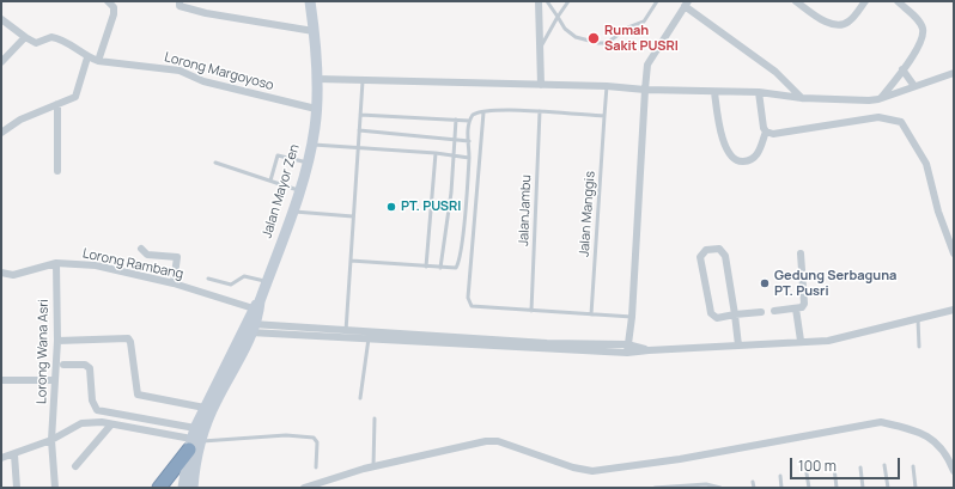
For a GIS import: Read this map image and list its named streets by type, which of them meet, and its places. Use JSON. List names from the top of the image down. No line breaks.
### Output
{"streets":{"street":["Lorong Margoyoso","Jalan Mayor Zen","Lorong Rambang","Lorong Wana Asri"],"lane":["JalanJambu","Jalan Manggis"]},"crossings":[["Lorong Margoyoso","Jalan Mayor Zen"],["Jalan Mayor Zen","Lorong Rambang"],["Lorong Rambang","Lorong Wana Asri"]],"places":["Rumah Sakit PUSRI","PT. PUSRI","Gedung Serbaguna PT. Pusri"],"scale_bar":"100 m"}
